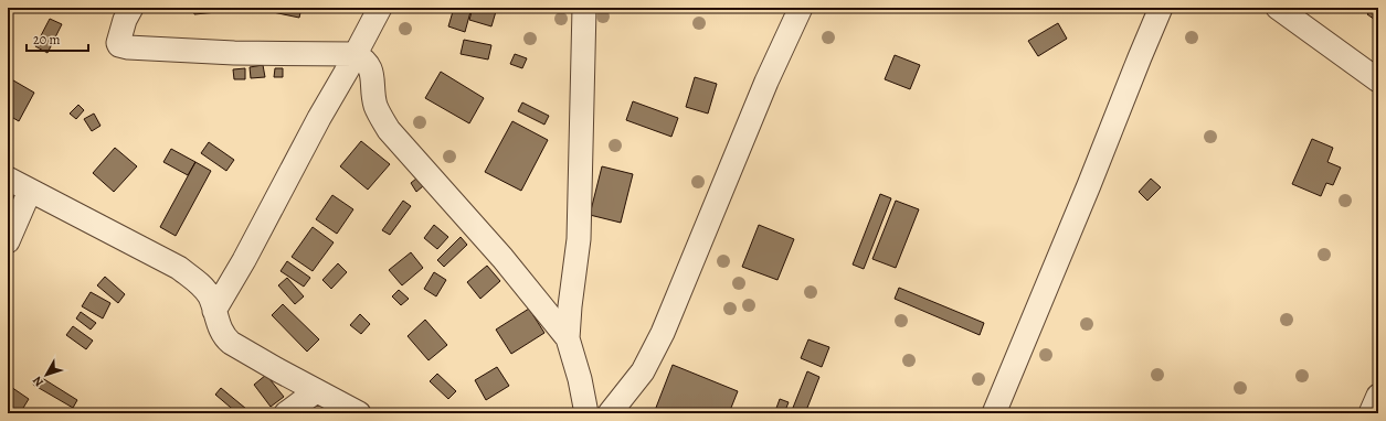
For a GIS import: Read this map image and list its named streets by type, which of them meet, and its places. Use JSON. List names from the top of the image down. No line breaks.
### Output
{"scale_bar":"20 m","north":"bottom left"}
